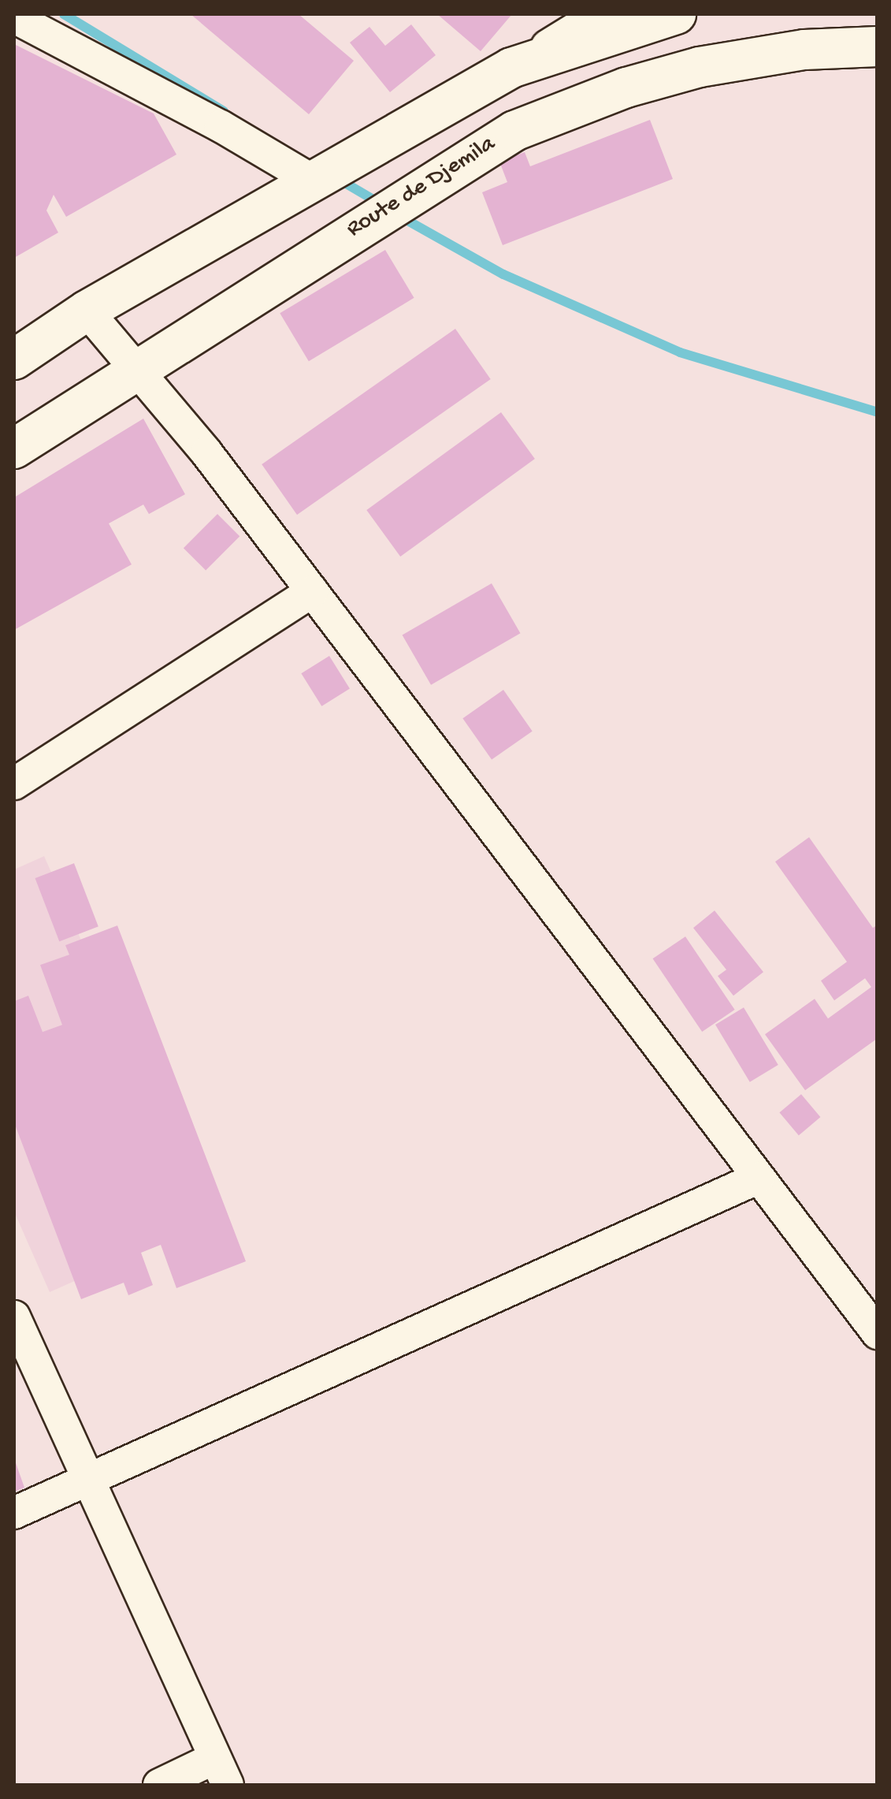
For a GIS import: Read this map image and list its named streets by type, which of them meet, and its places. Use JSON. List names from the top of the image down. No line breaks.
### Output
{"streets":{"main road":["Route de Djemila"]}}
